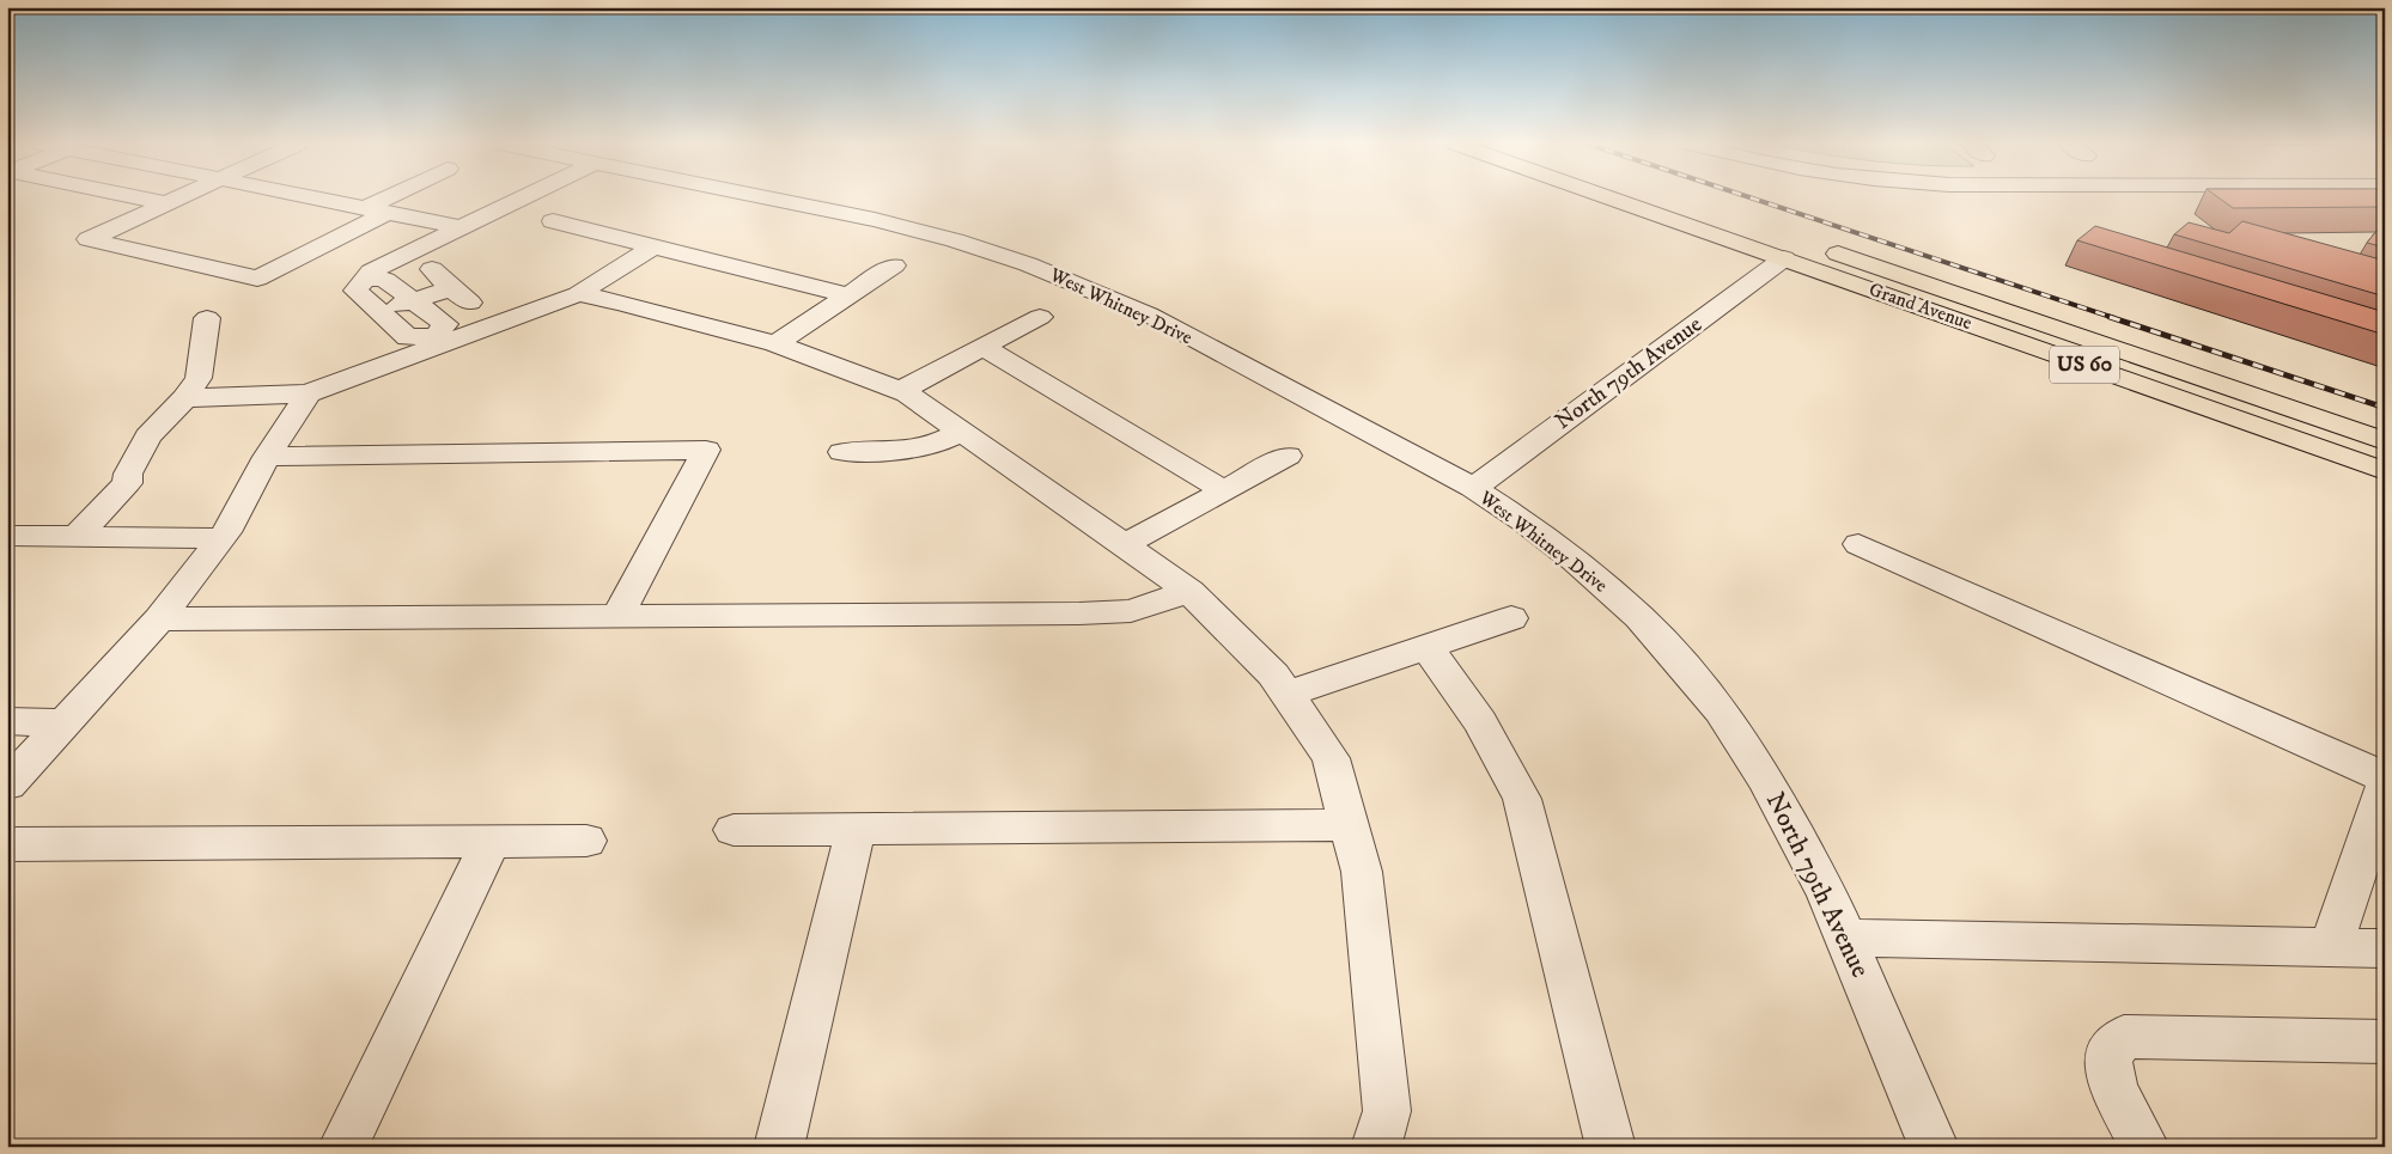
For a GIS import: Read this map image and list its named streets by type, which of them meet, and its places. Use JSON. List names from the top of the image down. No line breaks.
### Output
{"streets":{"highway":["Grand Avenue","US 60"],"street":["West Whitney Drive","North 79th Avenue"]},"crossings":[["West Whitney Drive","North 79th Avenue"],["Grand Avenue","North 79th Avenue"]]}
